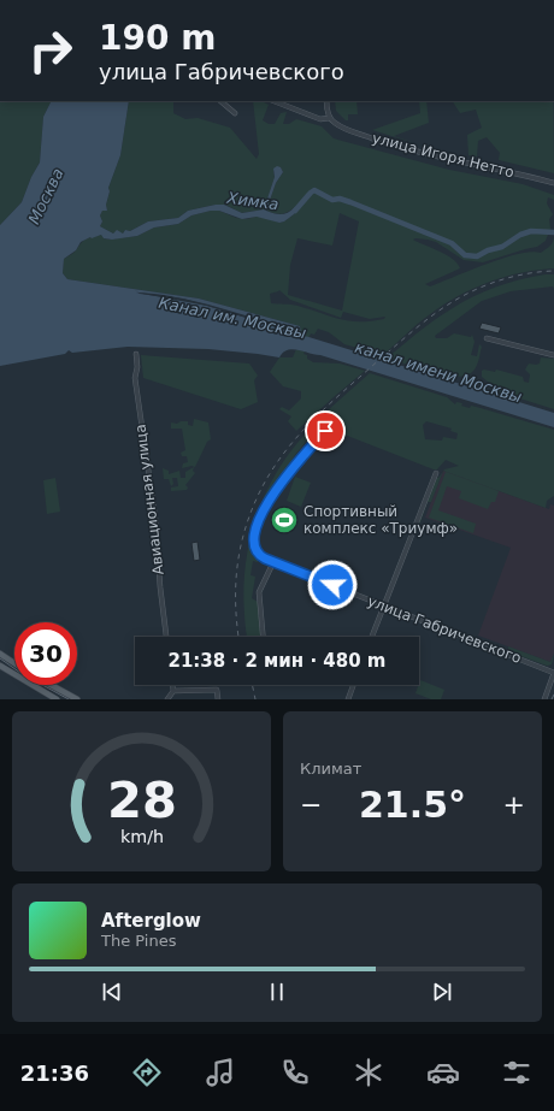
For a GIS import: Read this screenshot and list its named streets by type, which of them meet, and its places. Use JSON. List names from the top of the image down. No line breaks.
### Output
{"streets":{"street":["улица Игоря Нетто","Авиационная улица","улица Габричевского"]},"water":["Москва","Химка","Канал им. Москвы","канал имени Москвы"],"places":{"sports":["Спортивный комплекс «Триумф»"]},"page":{"turn":["190 m","улица Габричевского"],"limit":"30","trip":"21:38 · 2 мин · 480 m","tile":"Климат","heat":["−","21.5°","+"],"song":["Afterglow","The Pines"],"tabs":"21:36","gauge":["28","km/h"]}}
